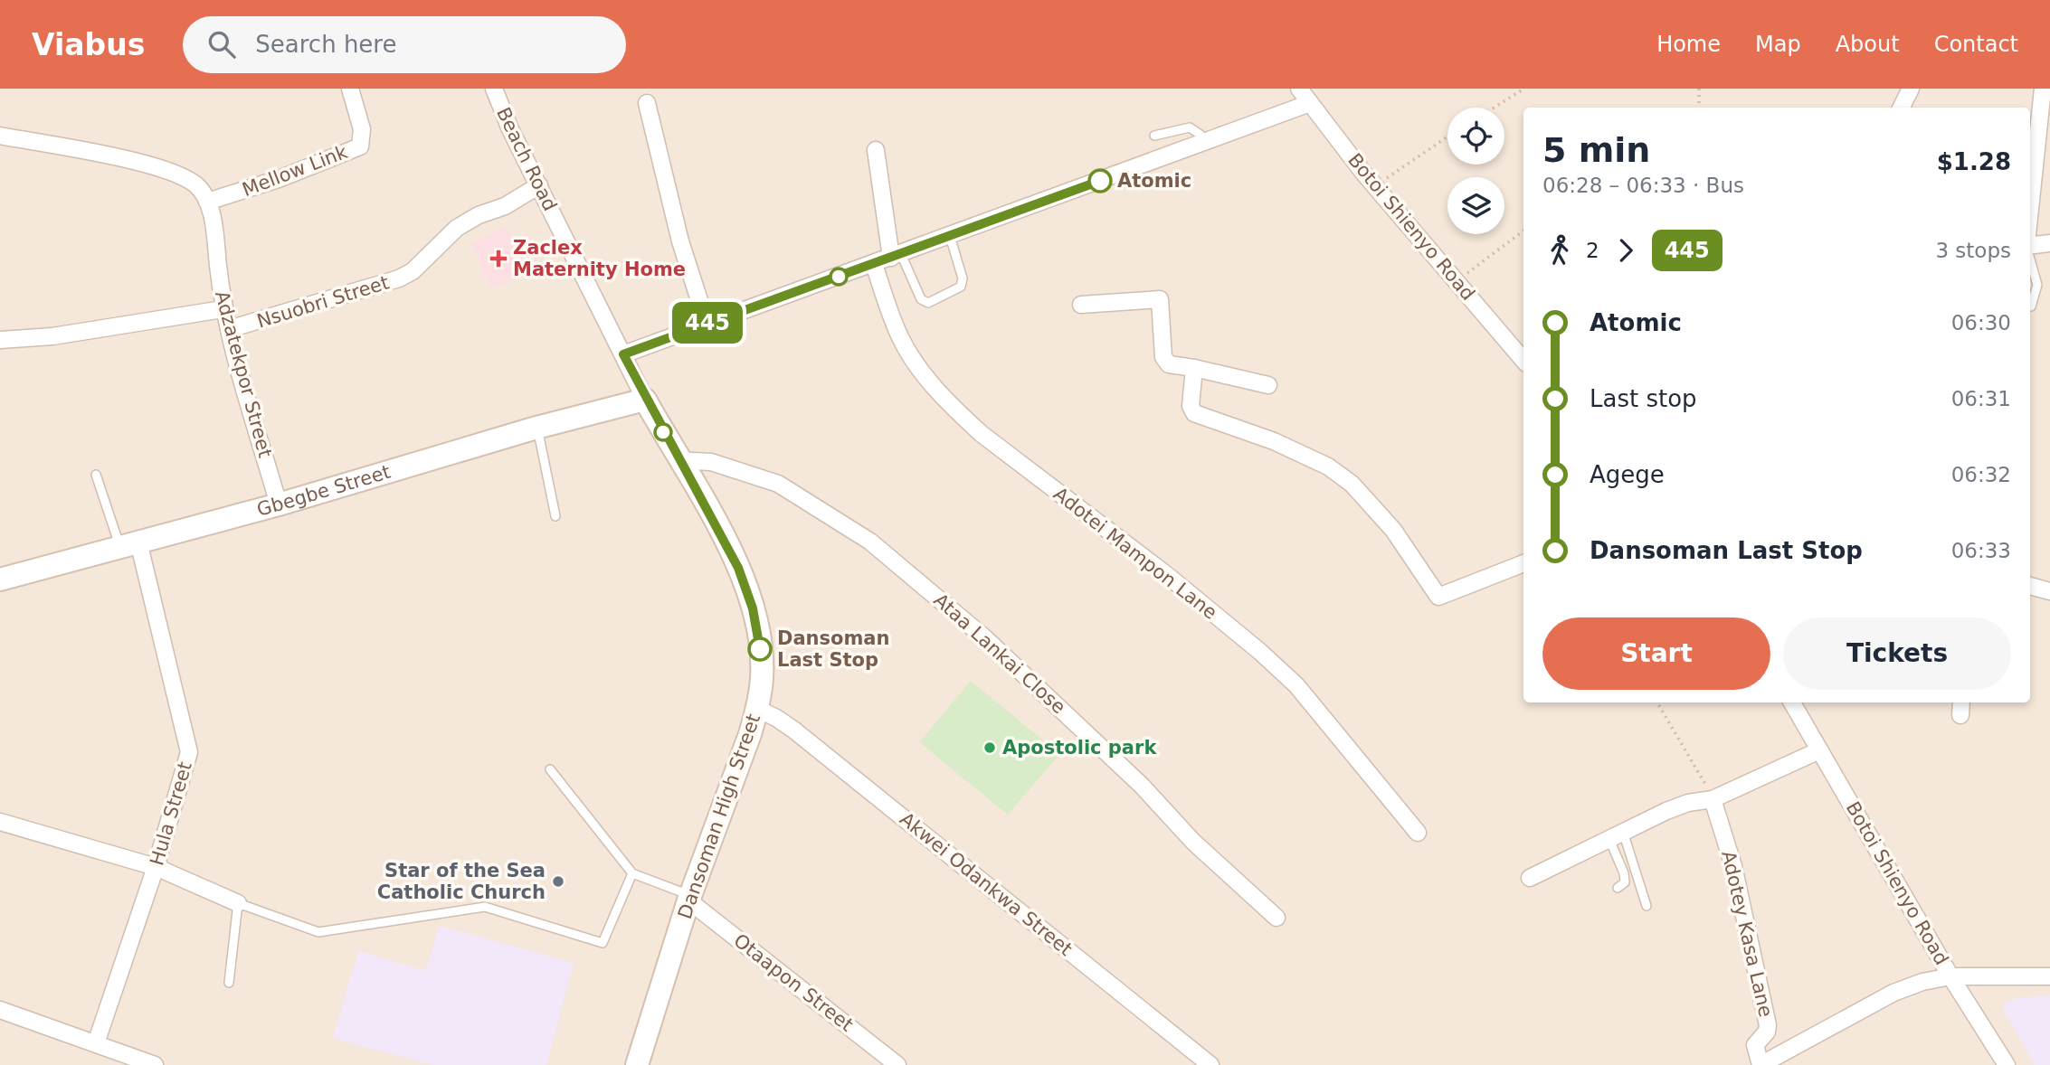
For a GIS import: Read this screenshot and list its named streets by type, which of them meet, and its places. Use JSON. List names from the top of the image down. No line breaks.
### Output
{"streets":{"street":["Beach Road","Mellow Link","Botoi Shienyo Road","Nsuobri Street","Adzatekpor Street","Gbegbe Street","Adotei Mampon Lane","Ataa Lankai Close","Hula Street","Dansoman High Street","Akwei Odankwa Street","Adotey Kasa Lane","Otaapon Street"]},"crossings":[["Beach Road","Nsuobri Street"],["Beach Road","Gbegbe Street"],["Beach Road","Dansoman High Street"],["Mellow Link","Adzatekpor Street"],["Nsuobri Street","Adzatekpor Street"],["Adzatekpor Street","Gbegbe Street"],["Gbegbe Street","Hula Street"],["Gbegbe Street","Dansoman High Street"],["Ataa Lankai Close","Dansoman High Street"],["Dansoman High Street","Akwei Odankwa Street"],["Dansoman High Street","Otaapon Street"]],"places":{"other":["Atomic","Dansoman Last Stop","Apostolic park","Star of the Sea Catholic Church"],"health":["Zaclex Maternity Home"]},"lines":["bus line 445"],"page":{"header":"Viabus","search":"Search here","nav":["Home","Map","About","Contact"],"on_map":"445","heading":["5 min","06:28 – 06:33 · Bus","$1.28"],"legs":["2","445","3 stops"],"list":[{"name":"Atomic","value":"06:30"},{"name":"Last stop","value":"06:31"},{"name":"Agege","value":"06:32"},{"name":"Dansoman Last Stop","value":"06:33"}],"buttons":["Start","Tickets"]}}
